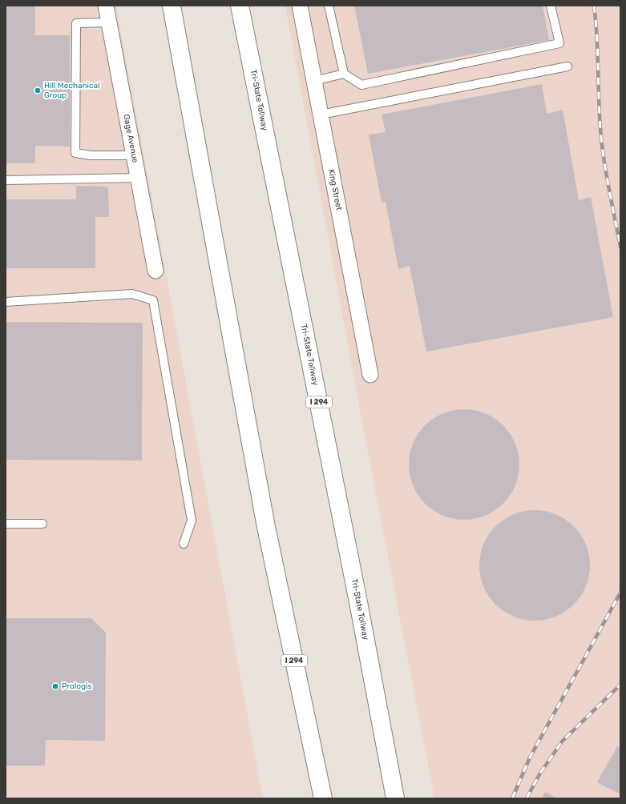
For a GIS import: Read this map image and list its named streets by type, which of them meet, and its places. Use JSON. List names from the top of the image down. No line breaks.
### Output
{"streets":{"highway":["Tri-State Tollway","I 294"],"street":["Gage Avenue","King Street"]},"places":["Hill Mechanical Group","Prologis"]}
